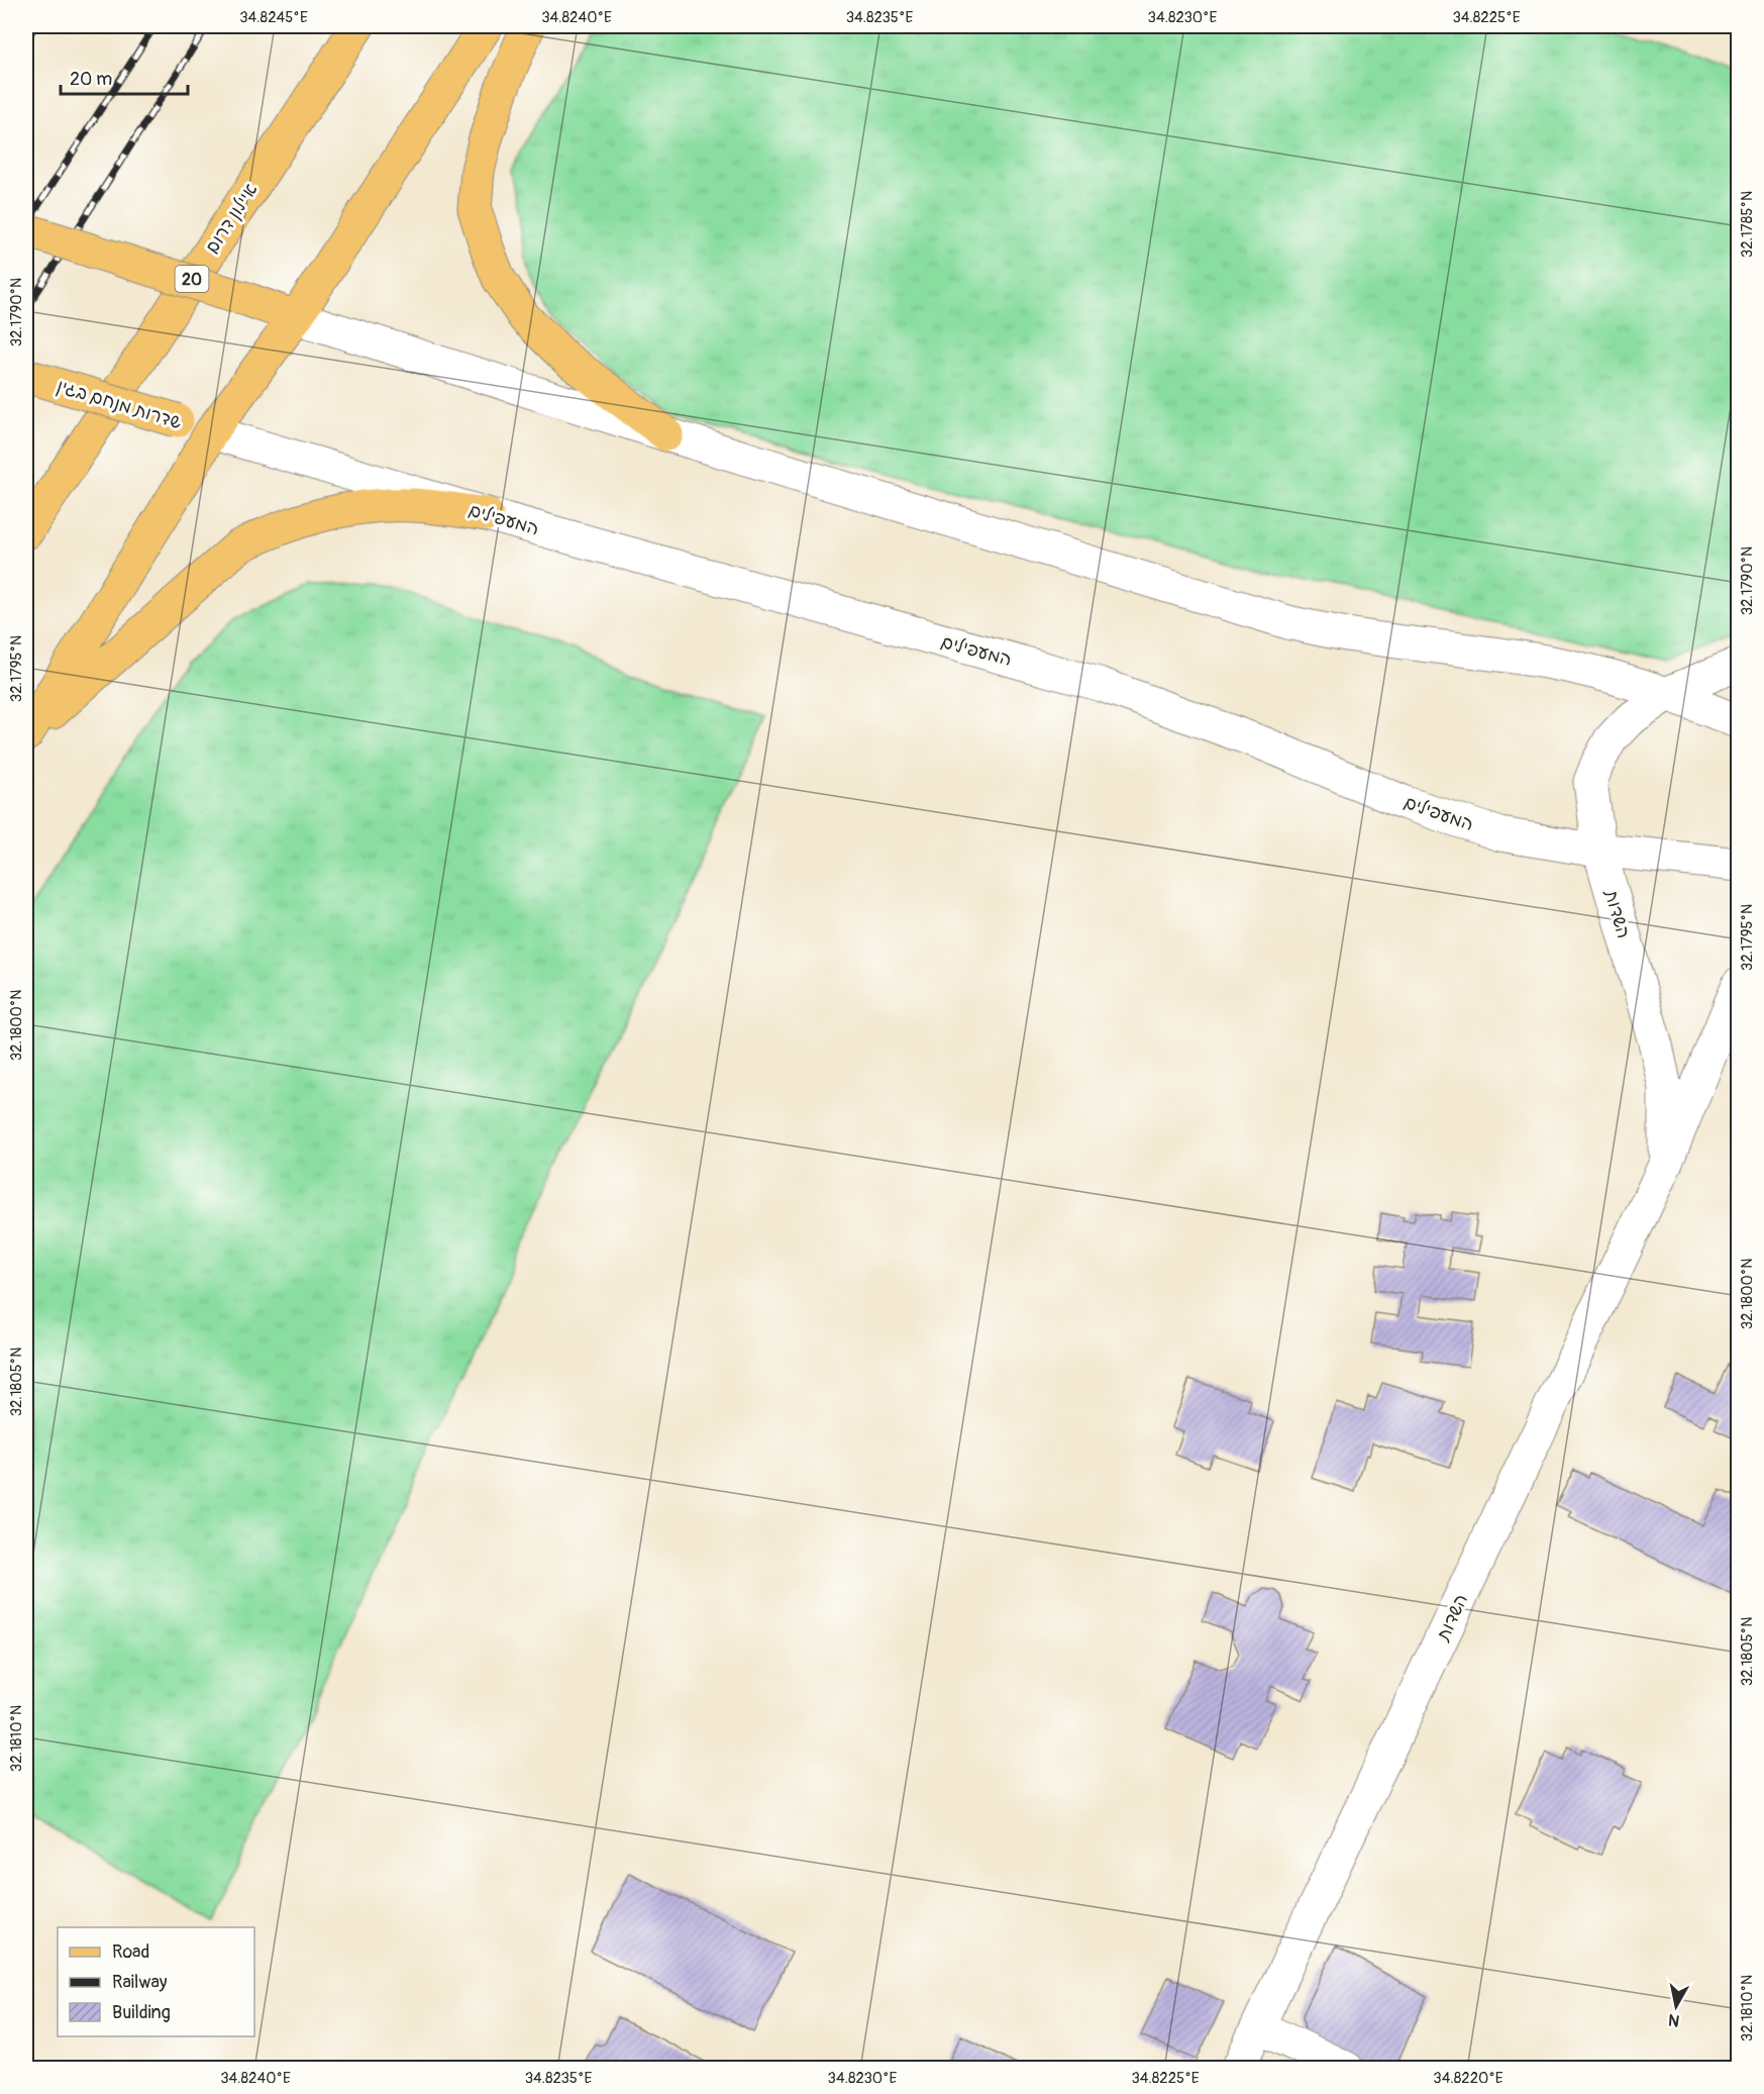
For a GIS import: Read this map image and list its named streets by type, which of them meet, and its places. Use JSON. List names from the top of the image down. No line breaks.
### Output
{"streets":{"main road":["איילון דרום","20","שדרות מנחם בגין"],"street":["המעפילים","השדות"]},"crossings":[["שדרות מנחם בגין","המעפילים"],["המעפילים","השדות"]],"legend":["Road","Railway","Building"],"scale_bar":"20 m","north":"bottom","coordinates":["34.8245°E","34.8240°E","34.8235°E","34.8230°E","34.8225°E","32.1785°N","32.1790°N","32.1795°N","32.1800°N","32.1805°N","32.1810°N","34.8220°E"]}
